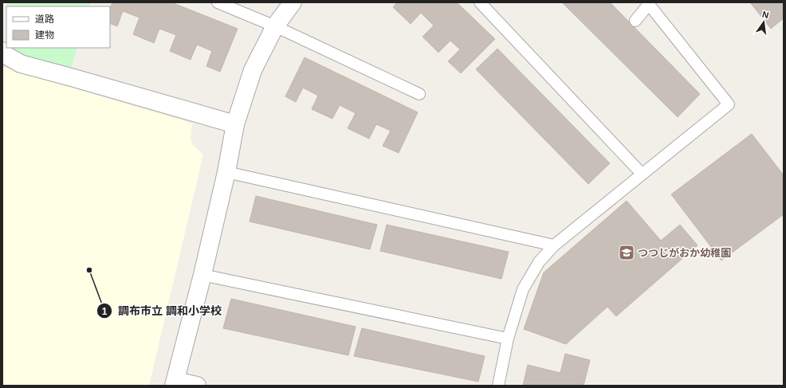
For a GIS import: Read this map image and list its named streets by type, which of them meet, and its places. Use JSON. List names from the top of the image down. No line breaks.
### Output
{"places":{"school or university":["つつじがおか幼稚園"],"other":["調布市立 調和小学校"]},"legend":["道路","建物"],"north":"top"}
